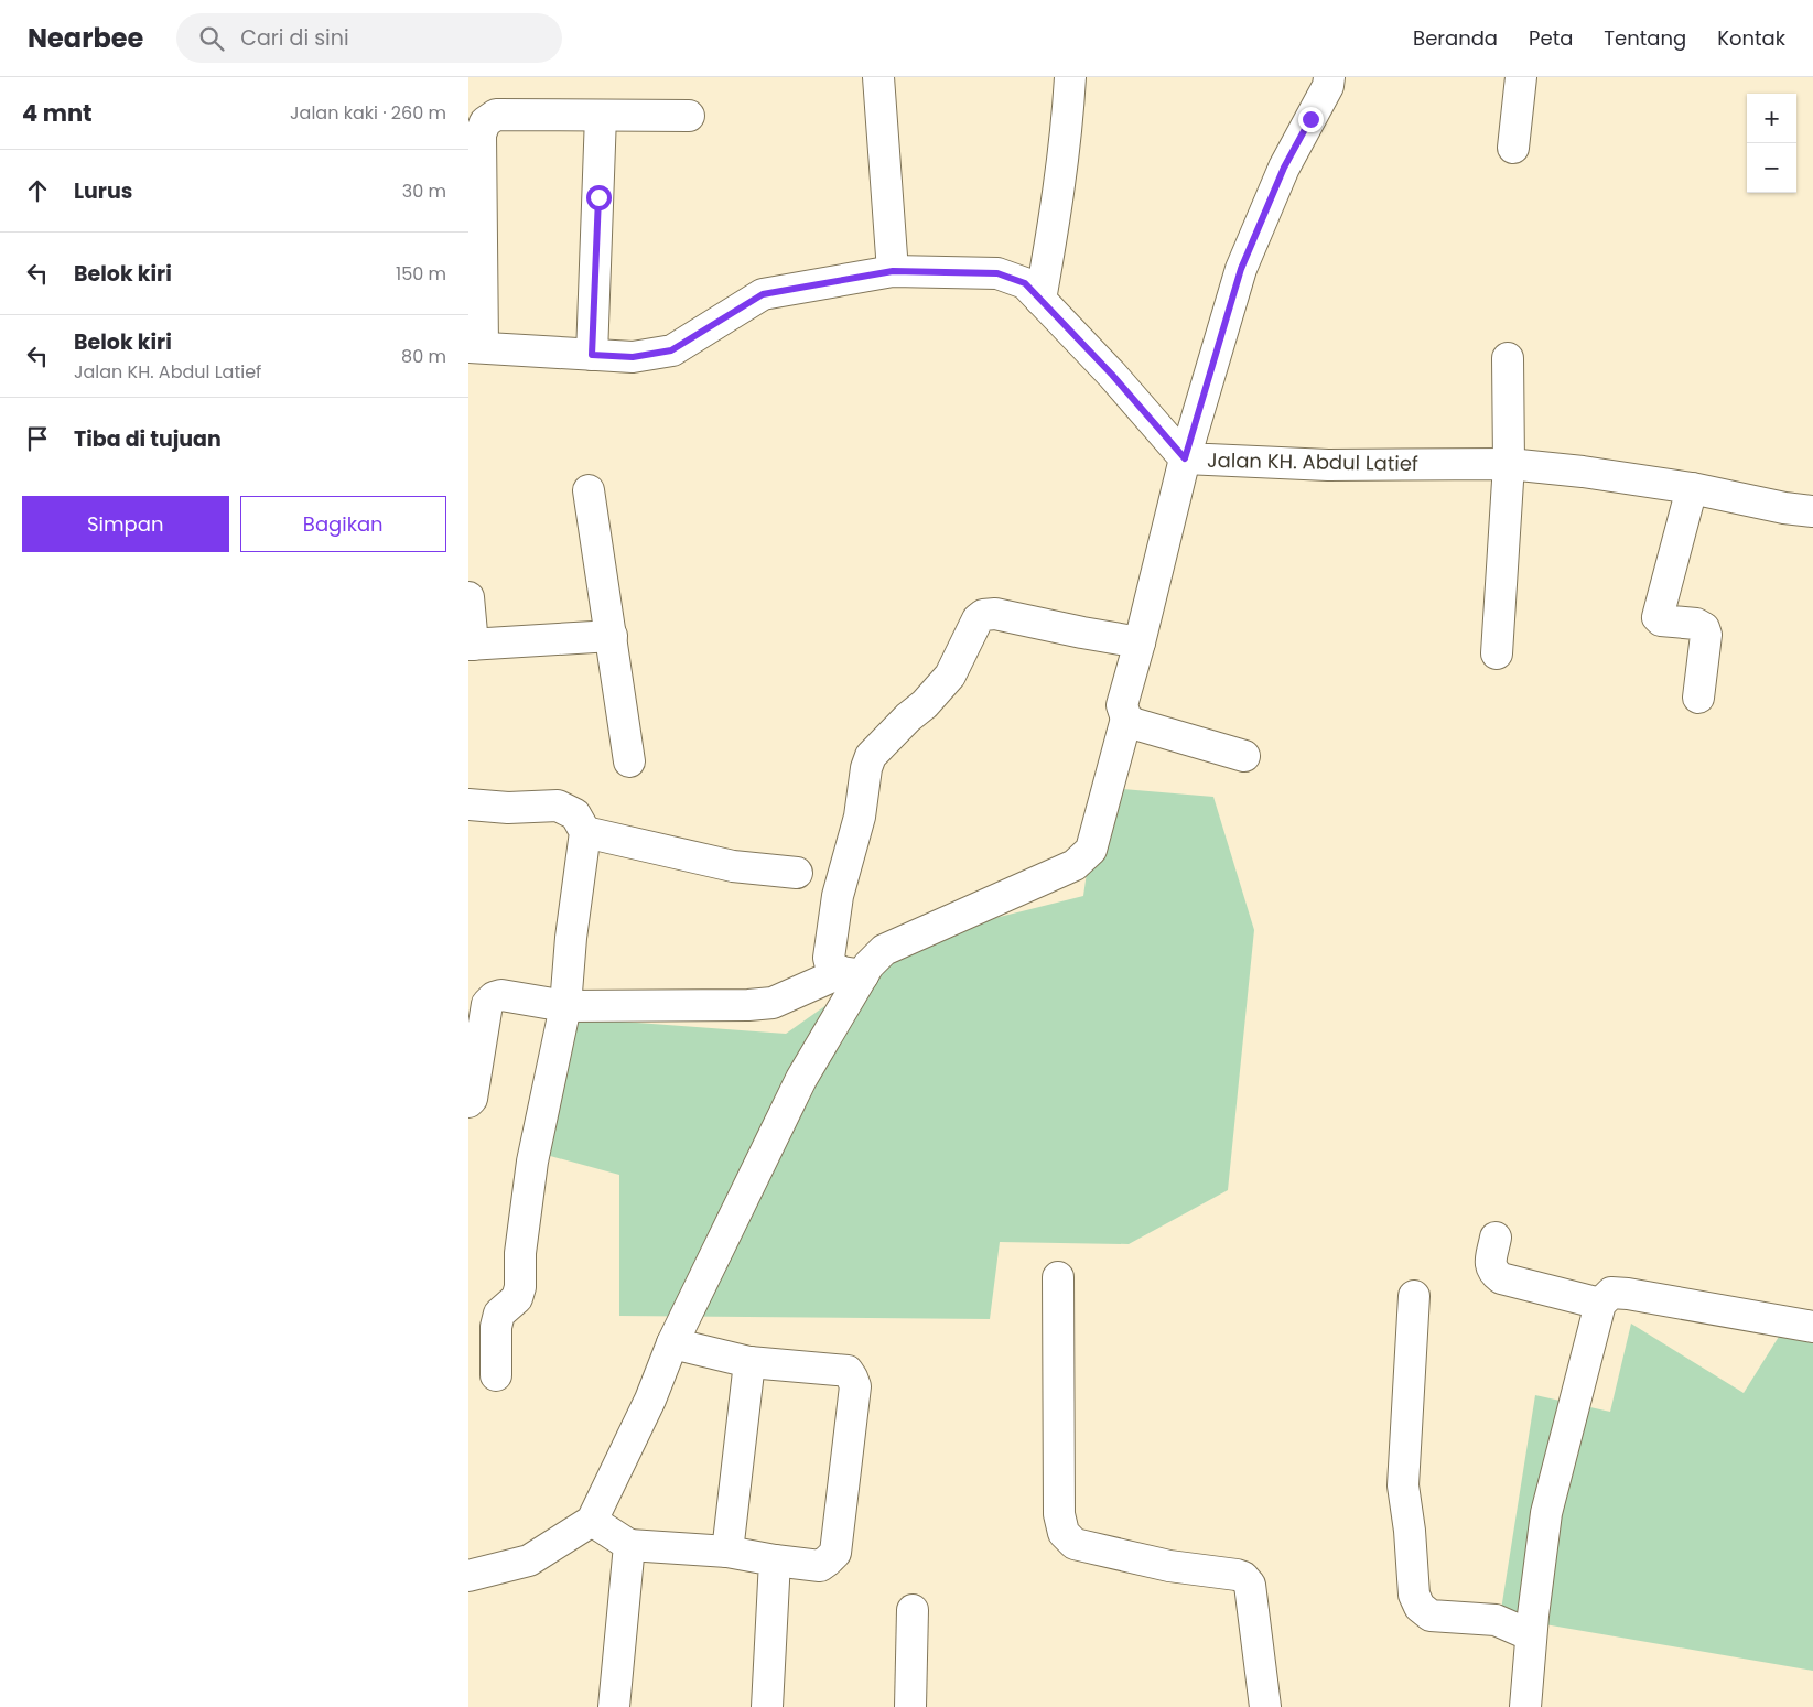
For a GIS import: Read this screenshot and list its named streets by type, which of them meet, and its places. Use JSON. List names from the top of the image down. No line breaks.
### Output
{"streets":{"street":["Jalan KH. Abdul Latief"]},"page":{"header":"Nearbee","search":"Cari di sini","nav":["Beranda","Peta","Tentang","Kontak"],"heading":["4 mnt","Jalan kaki · 260 m"],"map_buttons":["+","−"],"list":[["Lurus","30 m"],["Belok kiri","150 m"],["Belok kiri","Jalan KH. Abdul Latief","80 m"],"Tiba di tujuan"],"buttons":["Simpan","Bagikan"]}}
